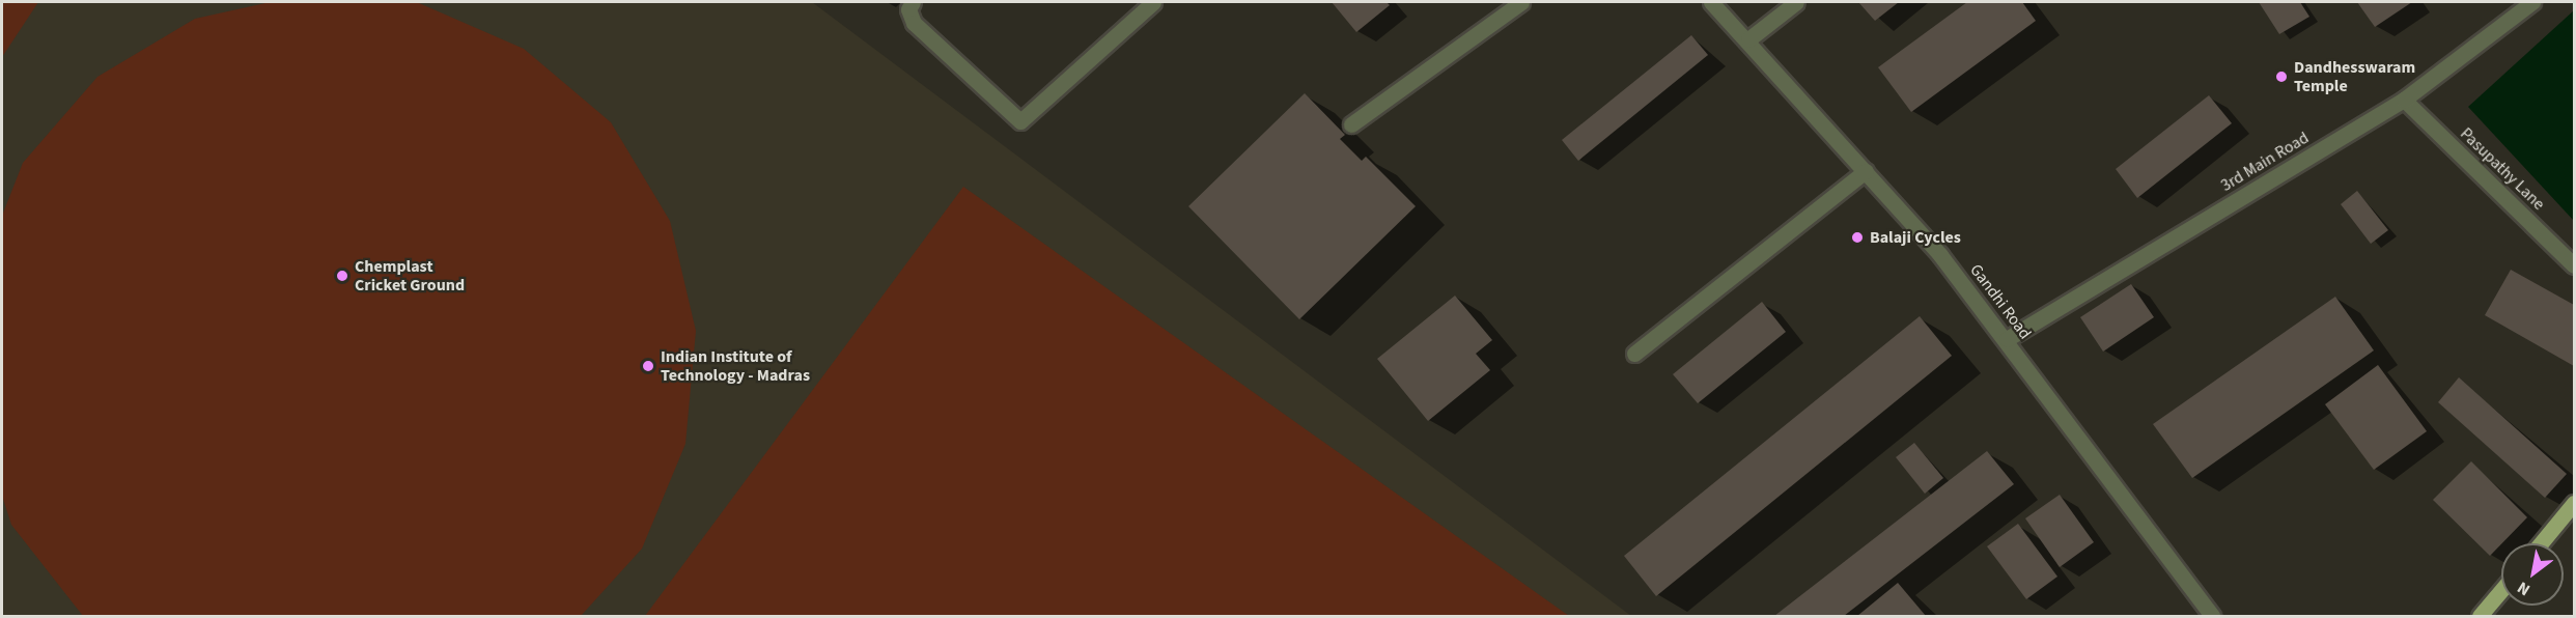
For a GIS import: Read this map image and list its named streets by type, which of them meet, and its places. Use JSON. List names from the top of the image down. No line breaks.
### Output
{"streets":{"street":["3rd Main Road","Pasupathy Lane","Gandhi Road"]},"crossings":[["3rd Main Road","Pasupathy Lane"],["3rd Main Road","Gandhi Road"]],"places":["Dandhesswaram Temple","Balaji Cycles","Chemplast Cricket Ground","Indian Institute of Technology - Madras"],"north":"bottom left"}
